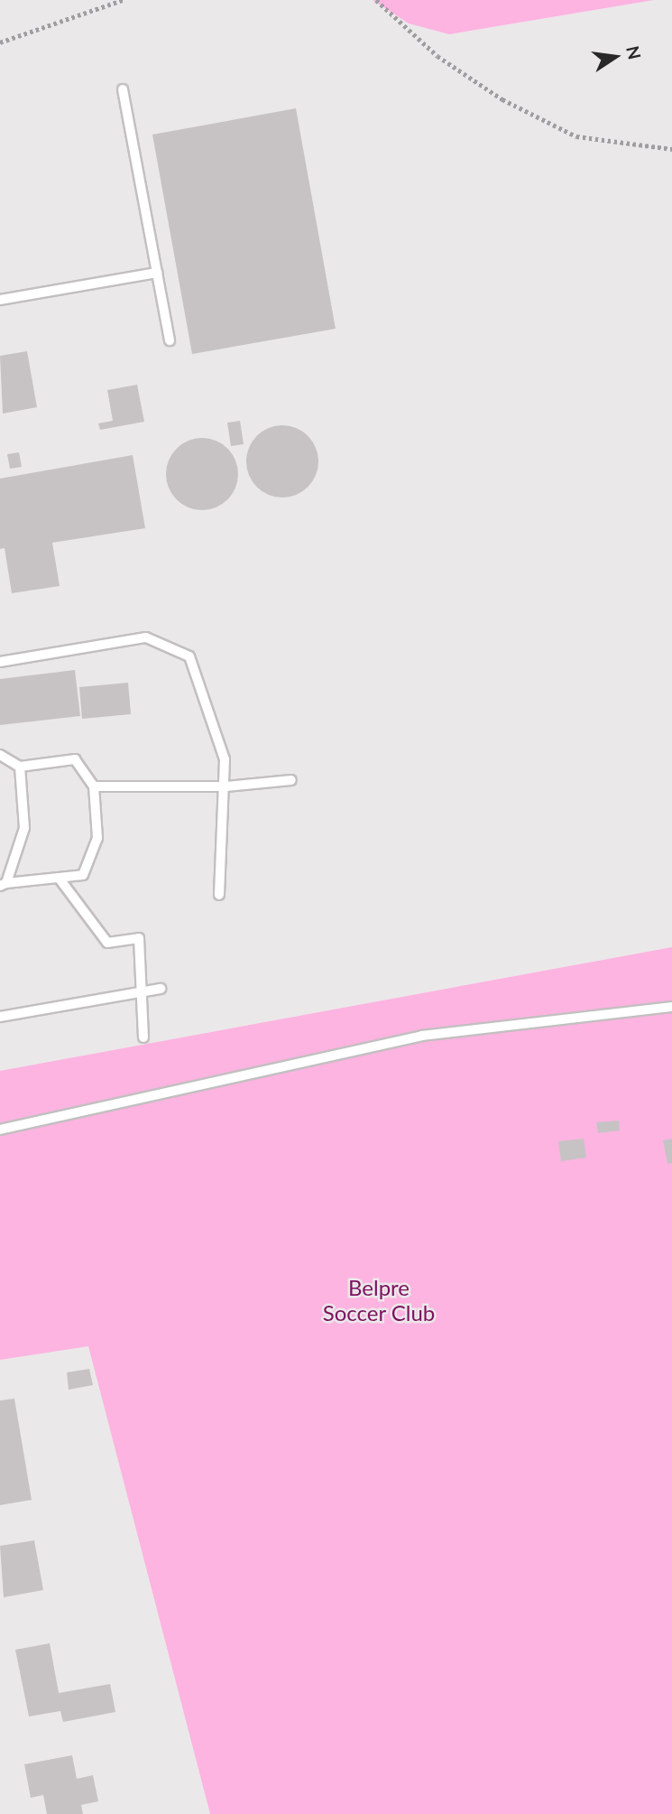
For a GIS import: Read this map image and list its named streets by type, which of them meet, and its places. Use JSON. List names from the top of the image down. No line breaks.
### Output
{"parks":["Belpre Soccer Club"],"north":"right"}
